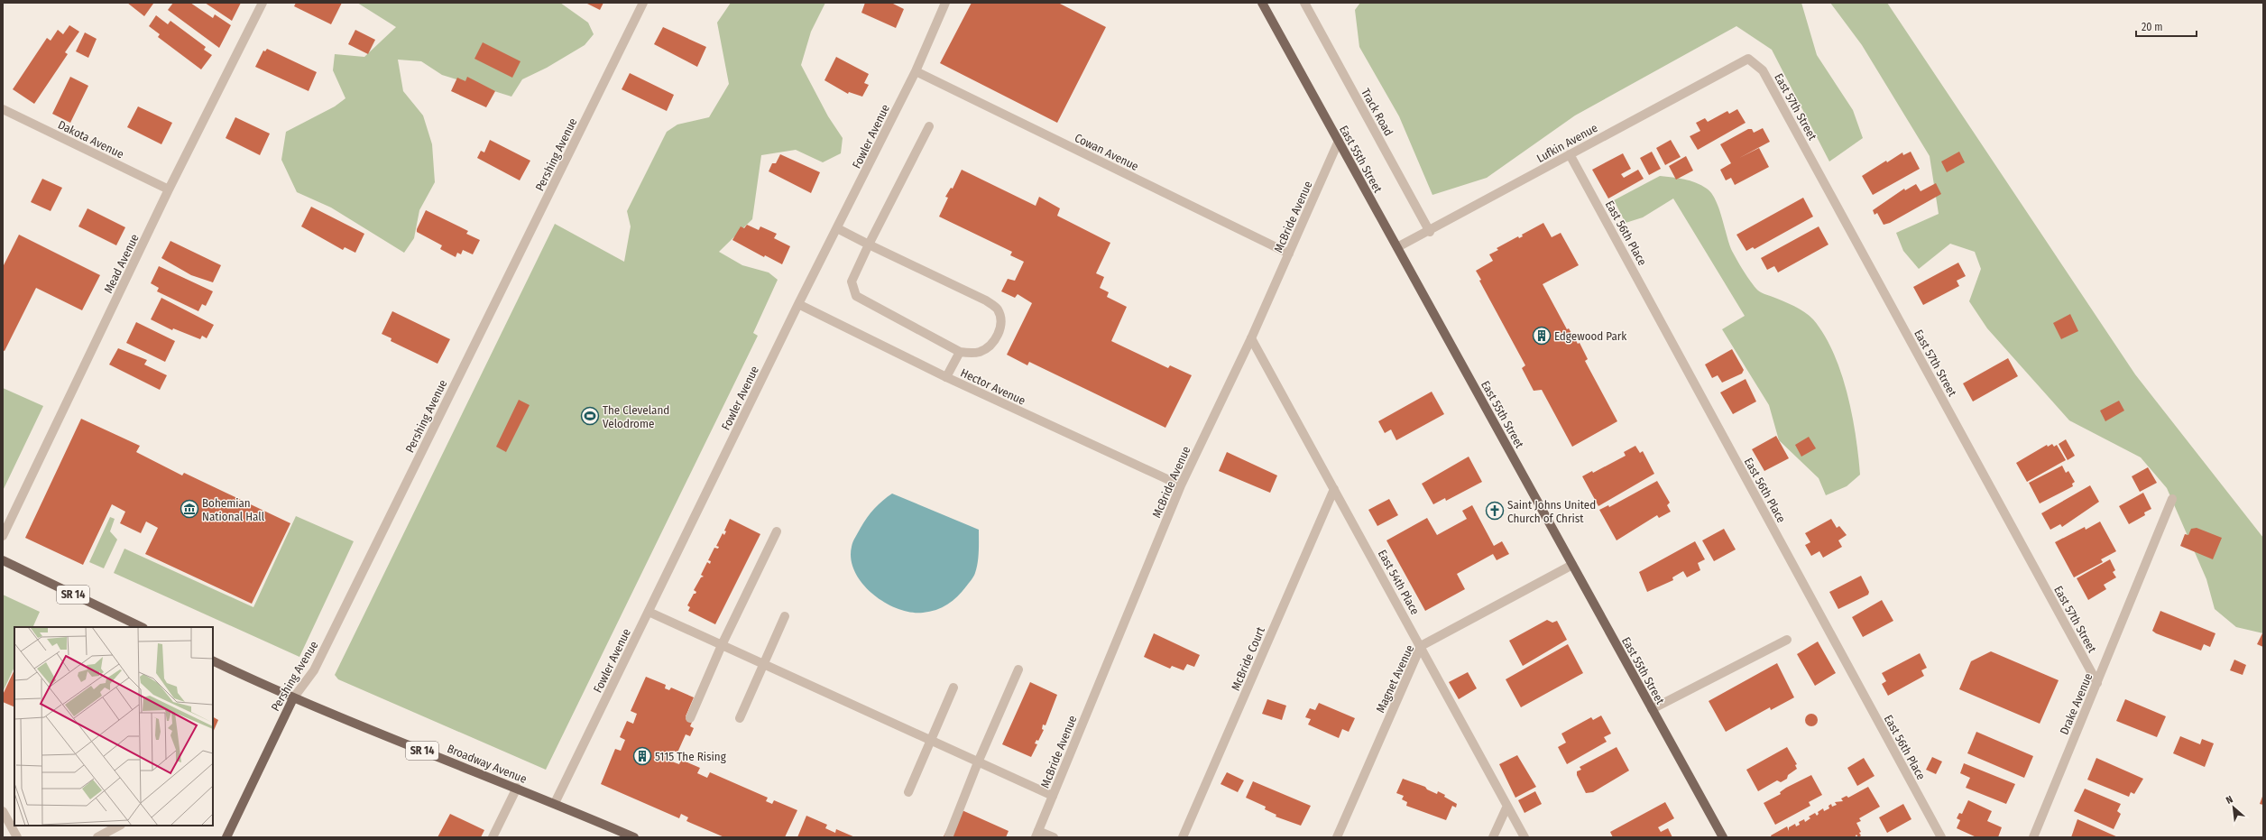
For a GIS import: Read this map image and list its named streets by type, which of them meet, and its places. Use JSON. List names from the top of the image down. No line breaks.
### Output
{"streets":{"main road":["Pershing Avenue","East 55th Street","SR 14","Broadway Avenue"],"street":["East 57th Street","Track Road","Fowler Avenue","Dakota Avenue","Lufkin Avenue","Cowan Avenue","McBride Avenue","East 56th Place","Mead Avenue","Hector Avenue","East 54th Place","McBride Court","Magnet Avenue","Drake Avenue"]},"crossings":[["East 57th Street","Lufkin Avenue"],["East 57th Street","Drake Avenue"],["Track Road","Lufkin Avenue"],["Fowler Avenue","Cowan Avenue"],["Fowler Avenue","Hector Avenue"],["Fowler Avenue","Broadway Avenue"],["Dakota Avenue","Mead Avenue"],["Lufkin Avenue","East 55th Street"],["Lufkin Avenue","East 56th Place"],["Cowan Avenue","McBride Avenue"],["Pershing Avenue","Broadway Avenue"],["East 55th Street","McBride Avenue"],["East 55th Street","Magnet Avenue"],["McBride Avenue","Hector Avenue"],["McBride Avenue","East 54th Place"],["East 54th Place","McBride Court"],["East 54th Place","Magnet Avenue"]],"places":{"building":["Edgewood Park","5115 The Rising"],"sports":["The Cleveland Velodrome"],"museum":["Bohemian National Hall"],"church":["Saint Johns United Church of Christ"]},"scale_bar":"20 m","north":"top left"}
